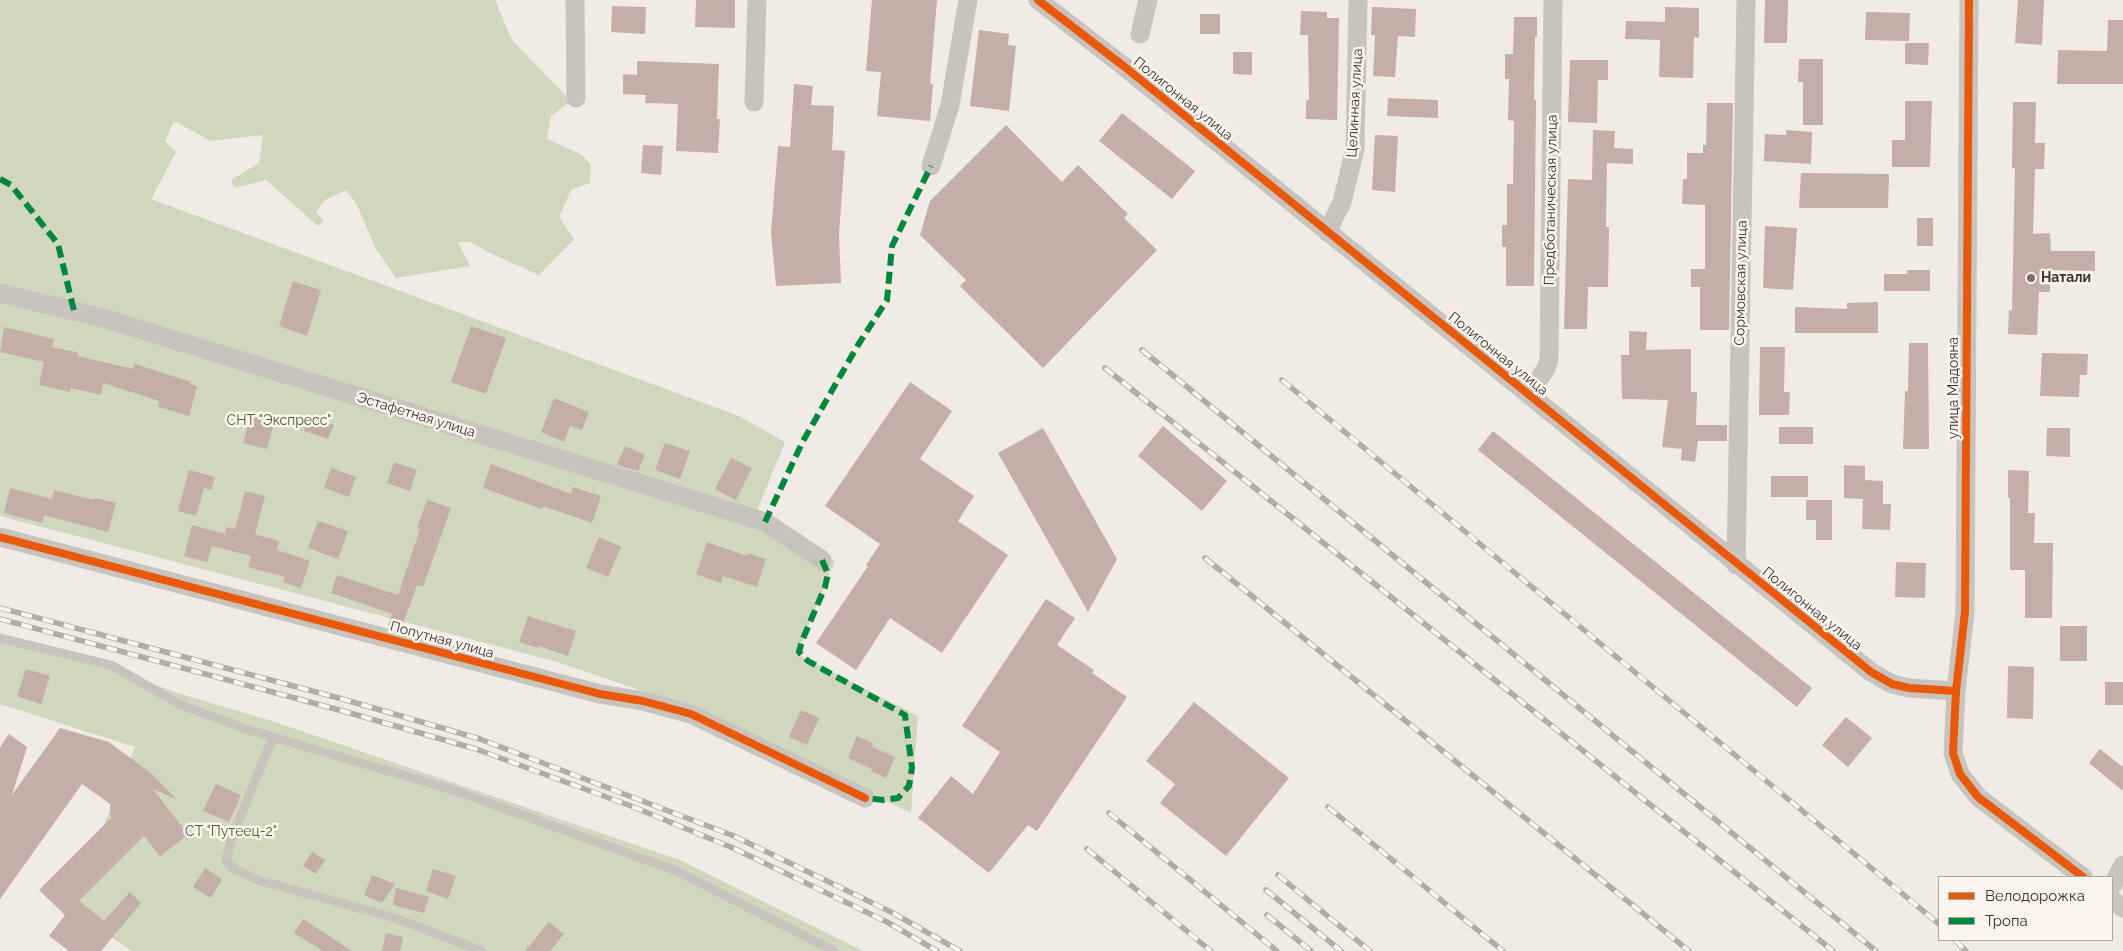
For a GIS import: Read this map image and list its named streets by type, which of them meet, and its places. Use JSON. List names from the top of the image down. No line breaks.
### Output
{"streets":{"street":["Полигонная улица","Целинная улица","Предботаническая улица","Сормовская улица","улица Мадояна","Эстафетная улица","Попутная улица"]},"crossings":[["Полигонная улица","Целинная улица"],["Полигонная улица","Предботаническая улица"],["Полигонная улица","Сормовская улица"],["Полигонная улица","улица Мадояна"]],"parks":["СНТ \"Экспресс\"","СТ \"Путеец-2\""],"places":["Натали"],"legend":["Велодорожка","Тропа"]}
